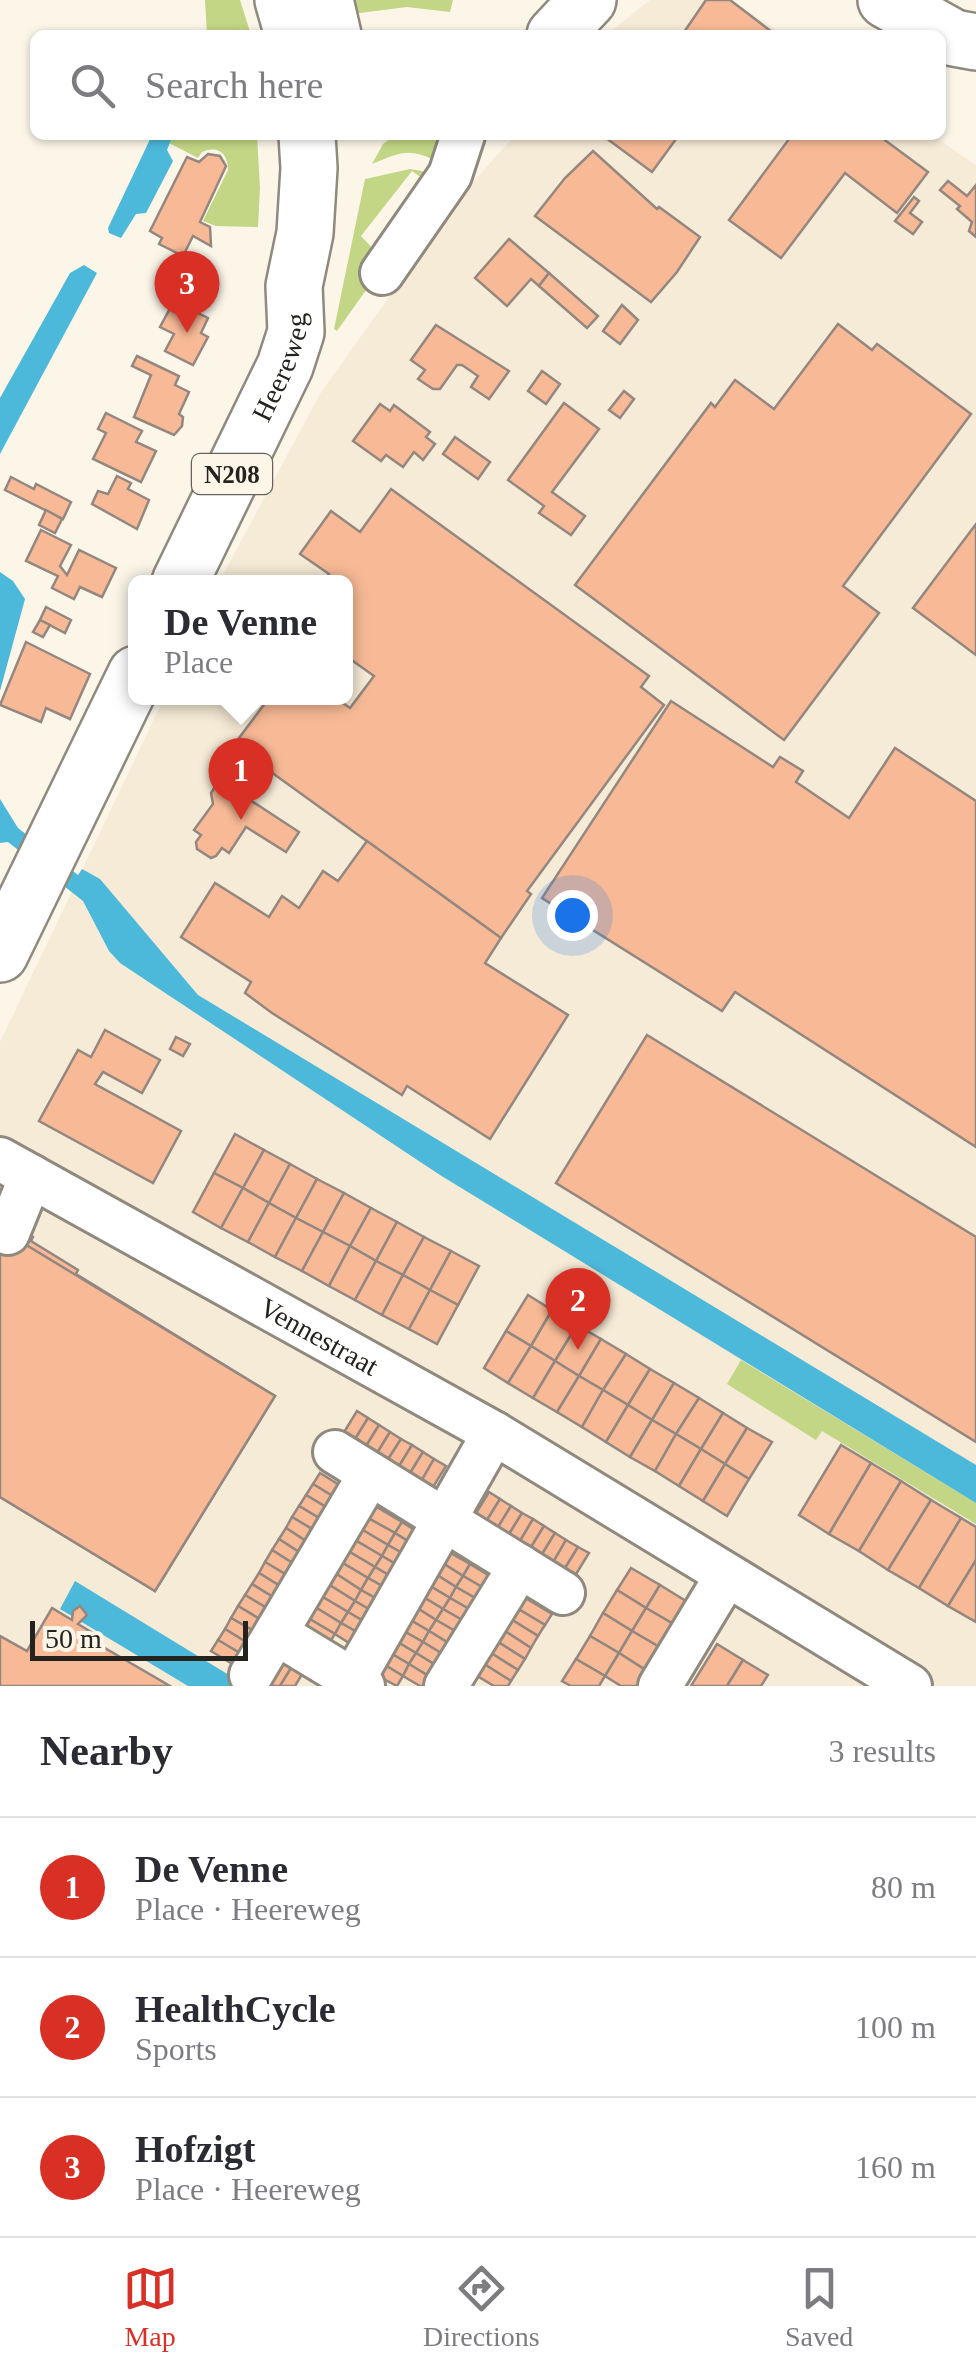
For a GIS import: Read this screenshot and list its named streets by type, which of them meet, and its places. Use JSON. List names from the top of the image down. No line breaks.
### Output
{"streets":{"main road":["Heereweg","N208"],"street":["Vennestraat"]},"crossings":[["Heereweg","N208"]],"scale_bar":"50 m","page":{"search":"Search here","pins":["3","1","2"],"popup":["De Venne","Place"],"scale":"50 m","heading":["Nearby","3 results"],"list":[{"mark":"1","name":"De Venne","note":"Place · Heereweg","value":"80 m"},{"mark":"2","name":"HealthCycle","note":"Sports","value":"100 m"},{"mark":"3","name":"Hofzigt","note":"Place · Heereweg","value":"160 m"}],"nav":["Map","Directions","Saved"]}}
